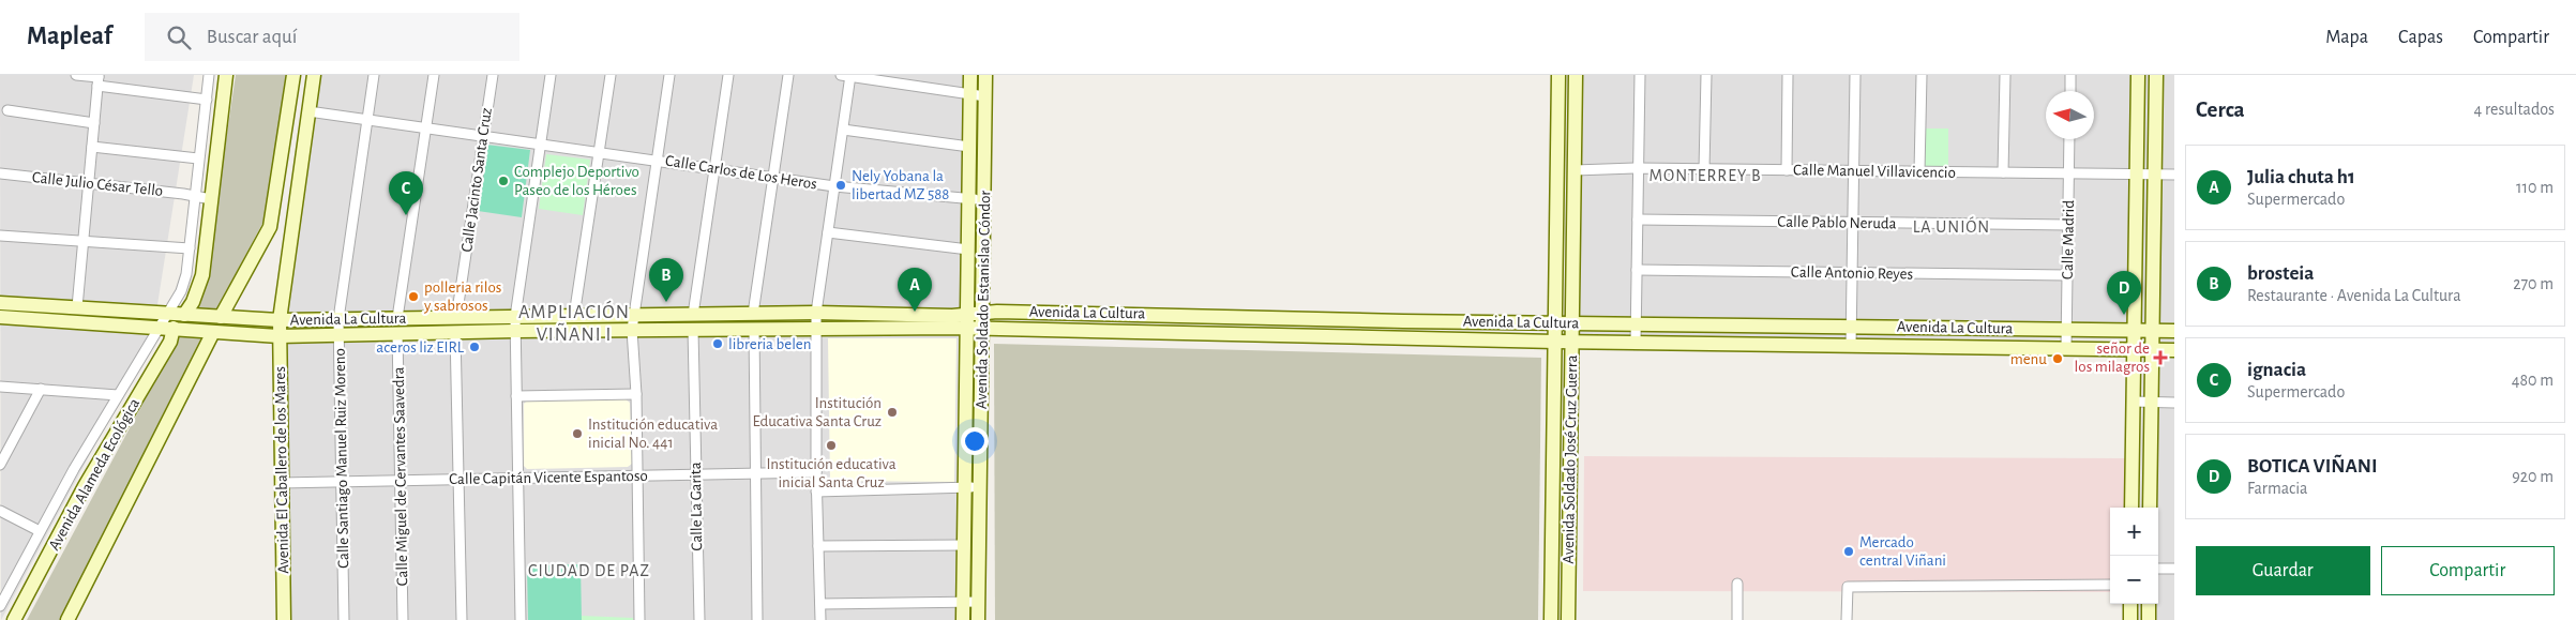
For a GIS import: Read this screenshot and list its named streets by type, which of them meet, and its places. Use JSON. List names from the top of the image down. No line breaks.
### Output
{"streets":{"main road":["Avenida Soldado Estanislao Cóndor","Avenida La Cultura","Avenida Soldado José Cruz Guerra","Avenida El Caballero de los Mares","Avenida Alameda Ecológica"],"street":["Calle Manuel Villavicencio","Calle Carlos de Los Heros","Calle Jacinto Santa Cruz","Calle Julio César Tello","Calle Pablo Neruda","Calle Madrid","Calle Antonio Reyes","Calle Santiago Manuel Ruiz Moreno","Calle Miguel de Cervantes Saavedra","Calle Capitán Vicente Espantoso","Calle La Garita"]},"crossings":[["Calle Manuel Villavicencio","Calle Madrid"],["Calle Manuel Villavicencio","Avenida Soldado José Cruz Guerra"],["Calle Carlos de Los Heros","Calle Jacinto Santa Cruz"],["Calle Carlos de Los Heros","Avenida Soldado Estanislao Cóndor"],["Calle Carlos de Los Heros","Calle Santiago Manuel Ruiz Moreno"],["Calle Jacinto Santa Cruz","Avenida La Cultura"],["Calle Pablo Neruda","Calle Madrid"],["Calle Madrid","Calle Antonio Reyes"],["Calle Madrid","Avenida La Cultura"],["Avenida Soldado Estanislao Cóndor","Avenida La Cultura"],["Avenida La Cultura","Calle Santiago Manuel Ruiz Moreno"],["Avenida La Cultura","Avenida Soldado José Cruz Guerra"],["Avenida La Cultura","Avenida El Caballero de los Mares"],["Avenida La Cultura","Avenida Alameda Ecológica"],["Avenida La Cultura","Calle Miguel de Cervantes Saavedra"],["Avenida La Cultura","Calle La Garita"],["Calle Santiago Manuel Ruiz Moreno","Calle Capitán Vicente Espantoso"],["Avenida El Caballero de los Mares","Calle Capitán Vicente Espantoso"],["Calle Miguel de Cervantes Saavedra","Calle Capitán Vicente Espantoso"],["Calle Capitán Vicente Espantoso","Calle La Garita"]],"districts":["MONTERREY B","LA UNIÓN","AMPLIACIÓN VIÑANI I","CIUDAD DE PAZ"],"places":{"other":["Complejo Deportivo Paseo de los Héroes","Nely Yobana la libertad MZ 588","polleria rilos y sabrosos","libreria belen","aceros liz EIRL","menu","Institución Educativa Santa Cruz","Institución educativa inicial No. 441","Institución educativa inicial Santa Cruz","Mercado central Viñani"],"health":["señor de los milagros"]},"north":"left","page":{"header":"Mapleaf","search":"Buscar aquí","nav":["Mapa","Capas","Compartir"],"heading":["Cerca","4 resultados"],"list":[{"mark":"A","name":"Julia chuta h1","note":"Supermercado","value":"110 m"},{"mark":"B","name":"brosteia","note":"Restaurante · Avenida La Cultura","value":"270 m"},{"mark":"C","name":"ignacia","note":"Supermercado","value":"480 m"},{"mark":"D","name":"BOTICA VIÑANI","note":"Farmacia","value":"920 m"}],"pins":["C","B","A","D"],"map_buttons":["+","−"],"buttons":["Guardar","Compartir"]}}
